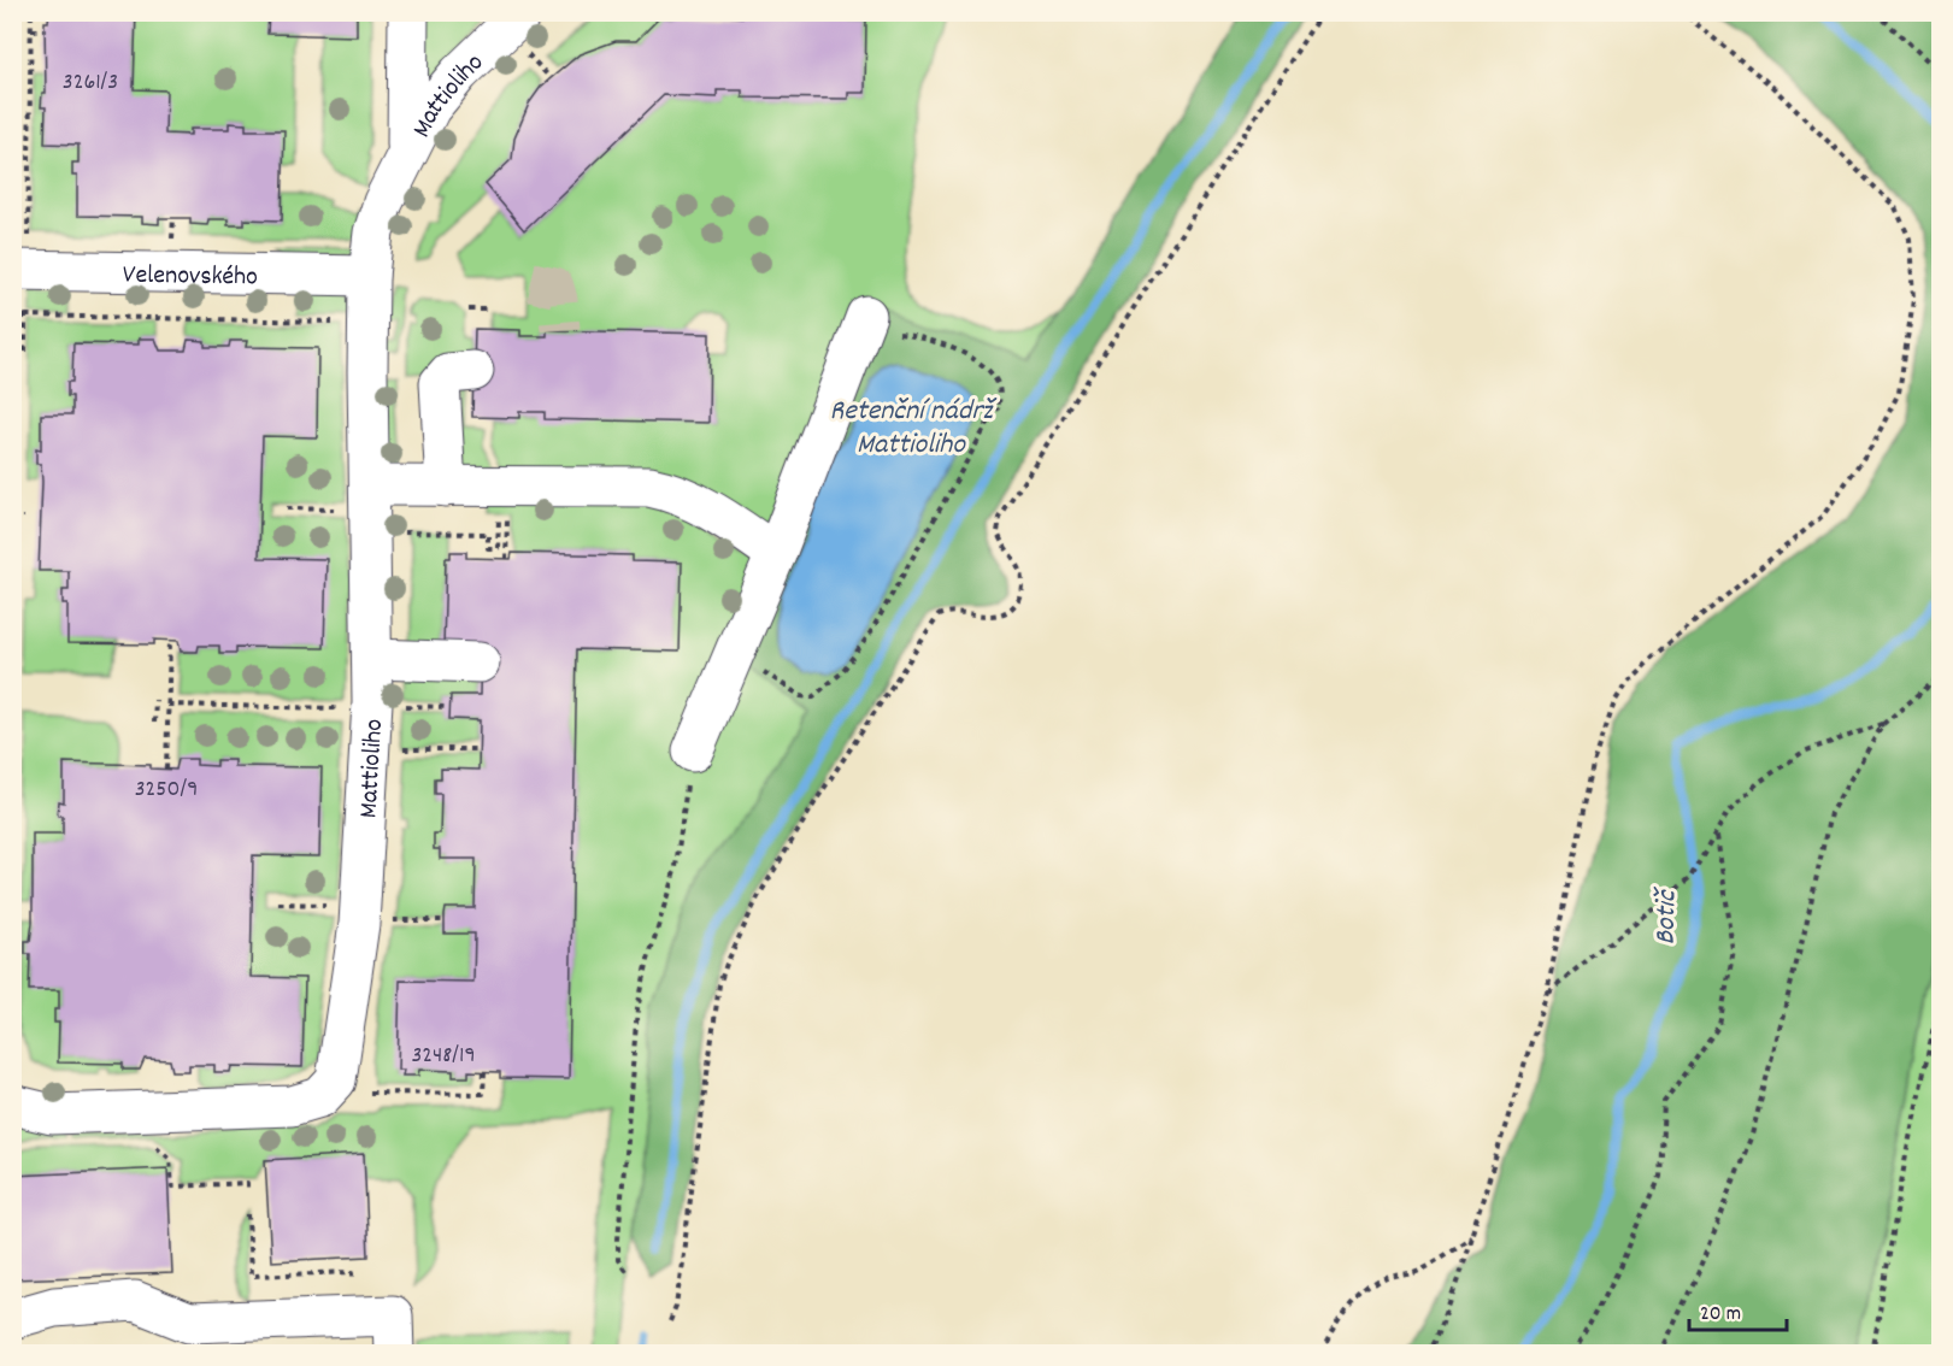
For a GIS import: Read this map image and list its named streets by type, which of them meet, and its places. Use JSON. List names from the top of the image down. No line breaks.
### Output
{"streets":{"street":["Mattioliho","Velenovského"]},"crossings":[["Mattioliho","Velenovského"]],"water":["Retenční nádrž Mattioliho","Botič"],"house_numbers":["3261/3","3250/9","3248/19"],"scale_bar":"20 m"}
